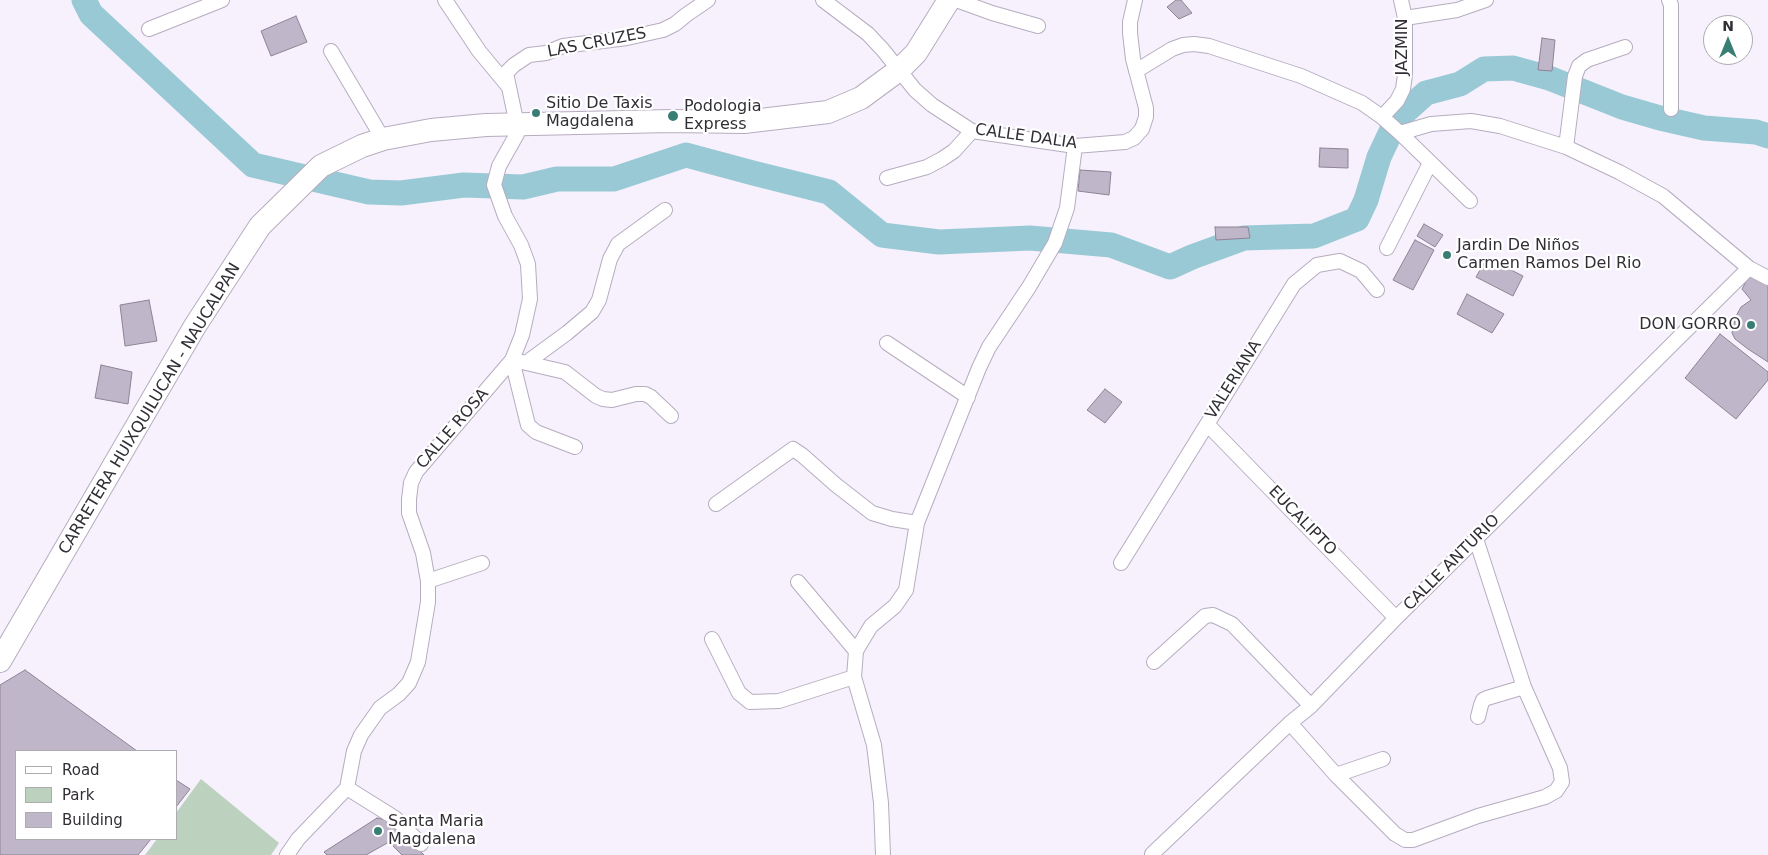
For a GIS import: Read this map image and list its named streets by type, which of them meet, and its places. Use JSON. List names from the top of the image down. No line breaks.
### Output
{"streets":{"main road":["CARRETERA HUIXQUILUCAN - NAUCALPAN"],"street":["LAS CRUZES","JAZMIN","CALLE DALIA","VALERIANA","CALLE ROSA","EUCALIPTO","CALLE ANTURIO"]},"crossings":[["CALLE DALIA","CARRETERA HUIXQUILUCAN - NAUCALPAN"],["VALERIANA","EUCALIPTO"],["CARRETERA HUIXQUILUCAN - NAUCALPAN","CALLE ROSA"],["EUCALIPTO","CALLE ANTURIO"]],"places":["Sitio De Taxis Magdalena","Podologia Express","Jardin De Niños Carmen Ramos Del Rio","DON GORRO","Santa Maria Magdalena"],"legend":["Road","Park","Building"],"north":"top"}
